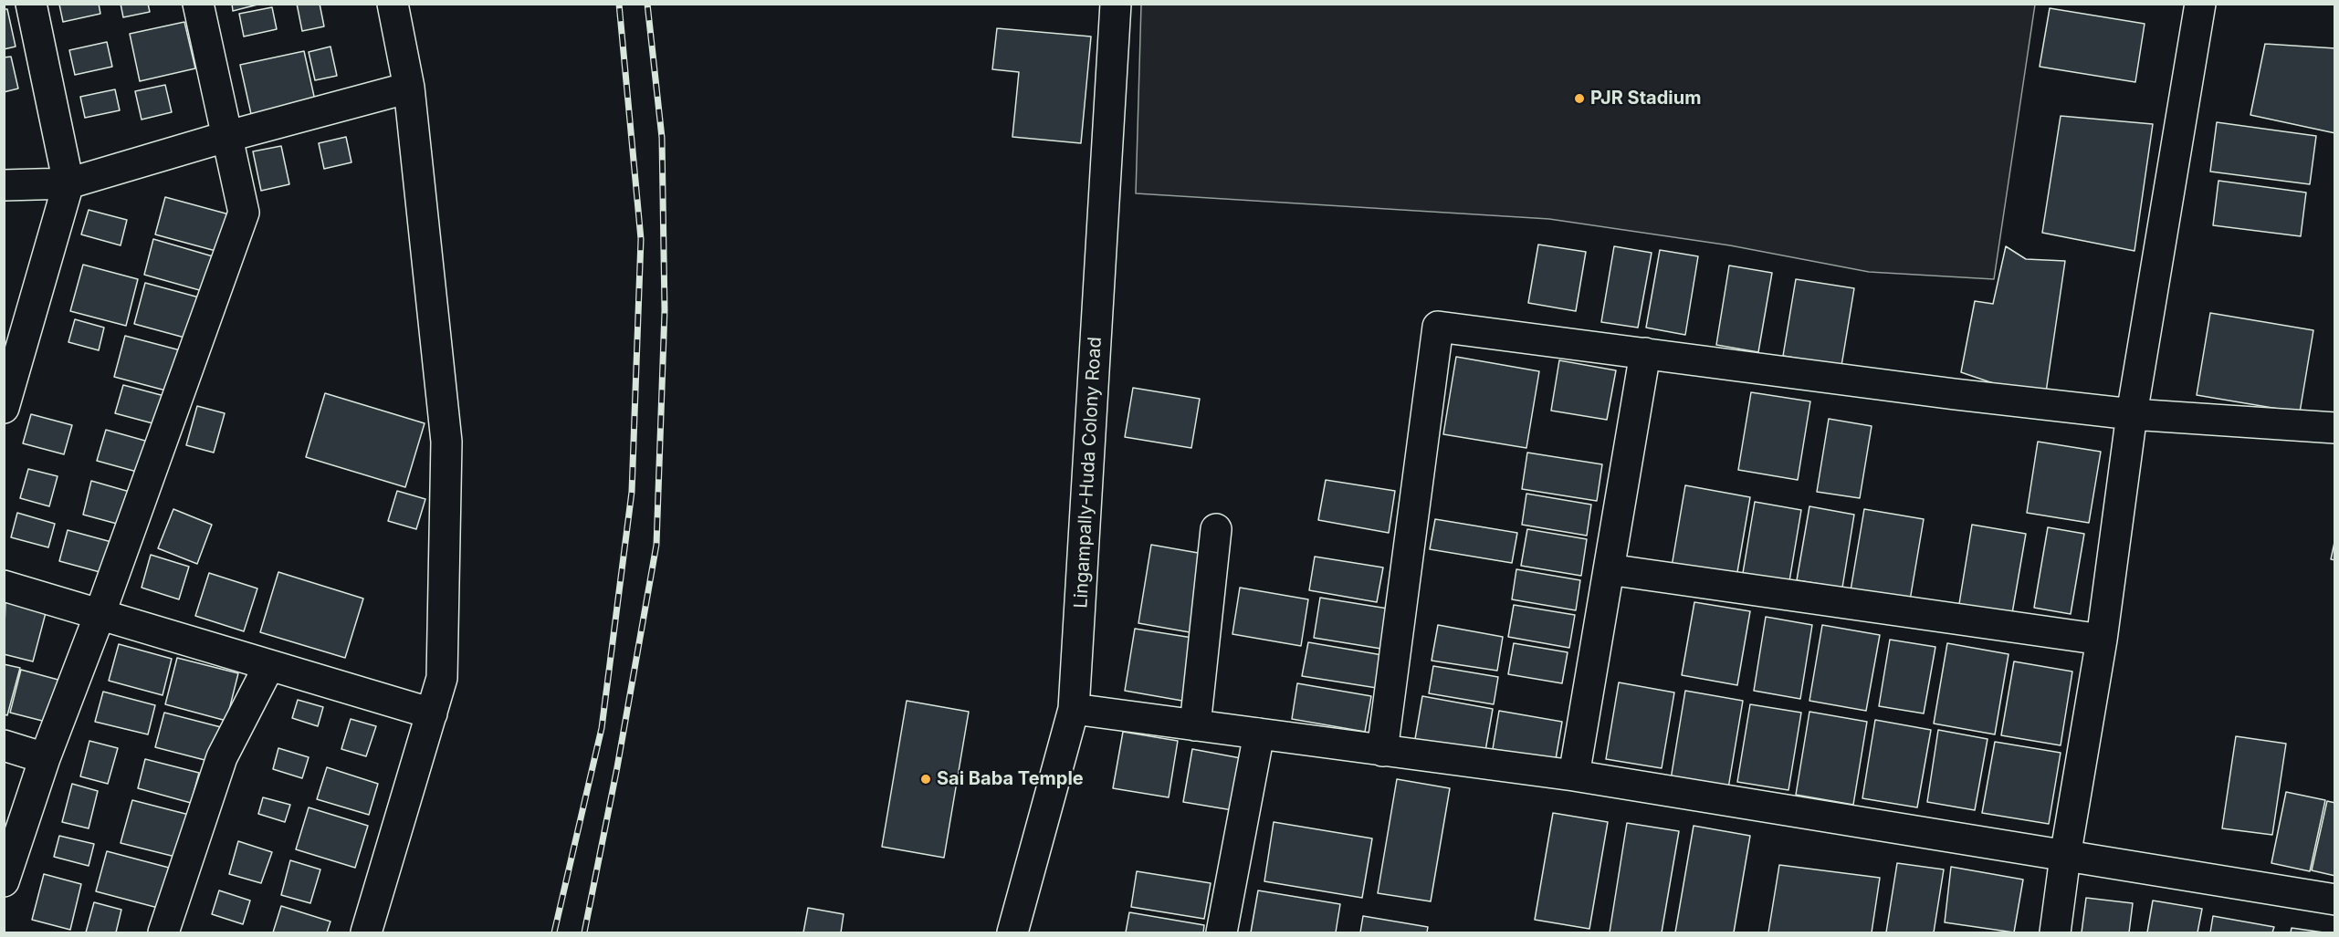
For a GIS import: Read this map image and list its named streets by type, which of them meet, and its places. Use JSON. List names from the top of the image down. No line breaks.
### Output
{"streets":{"street":["Lingampally-Huda Colony Road"]},"places":["PJR Stadium","Sai Baba Temple"]}
